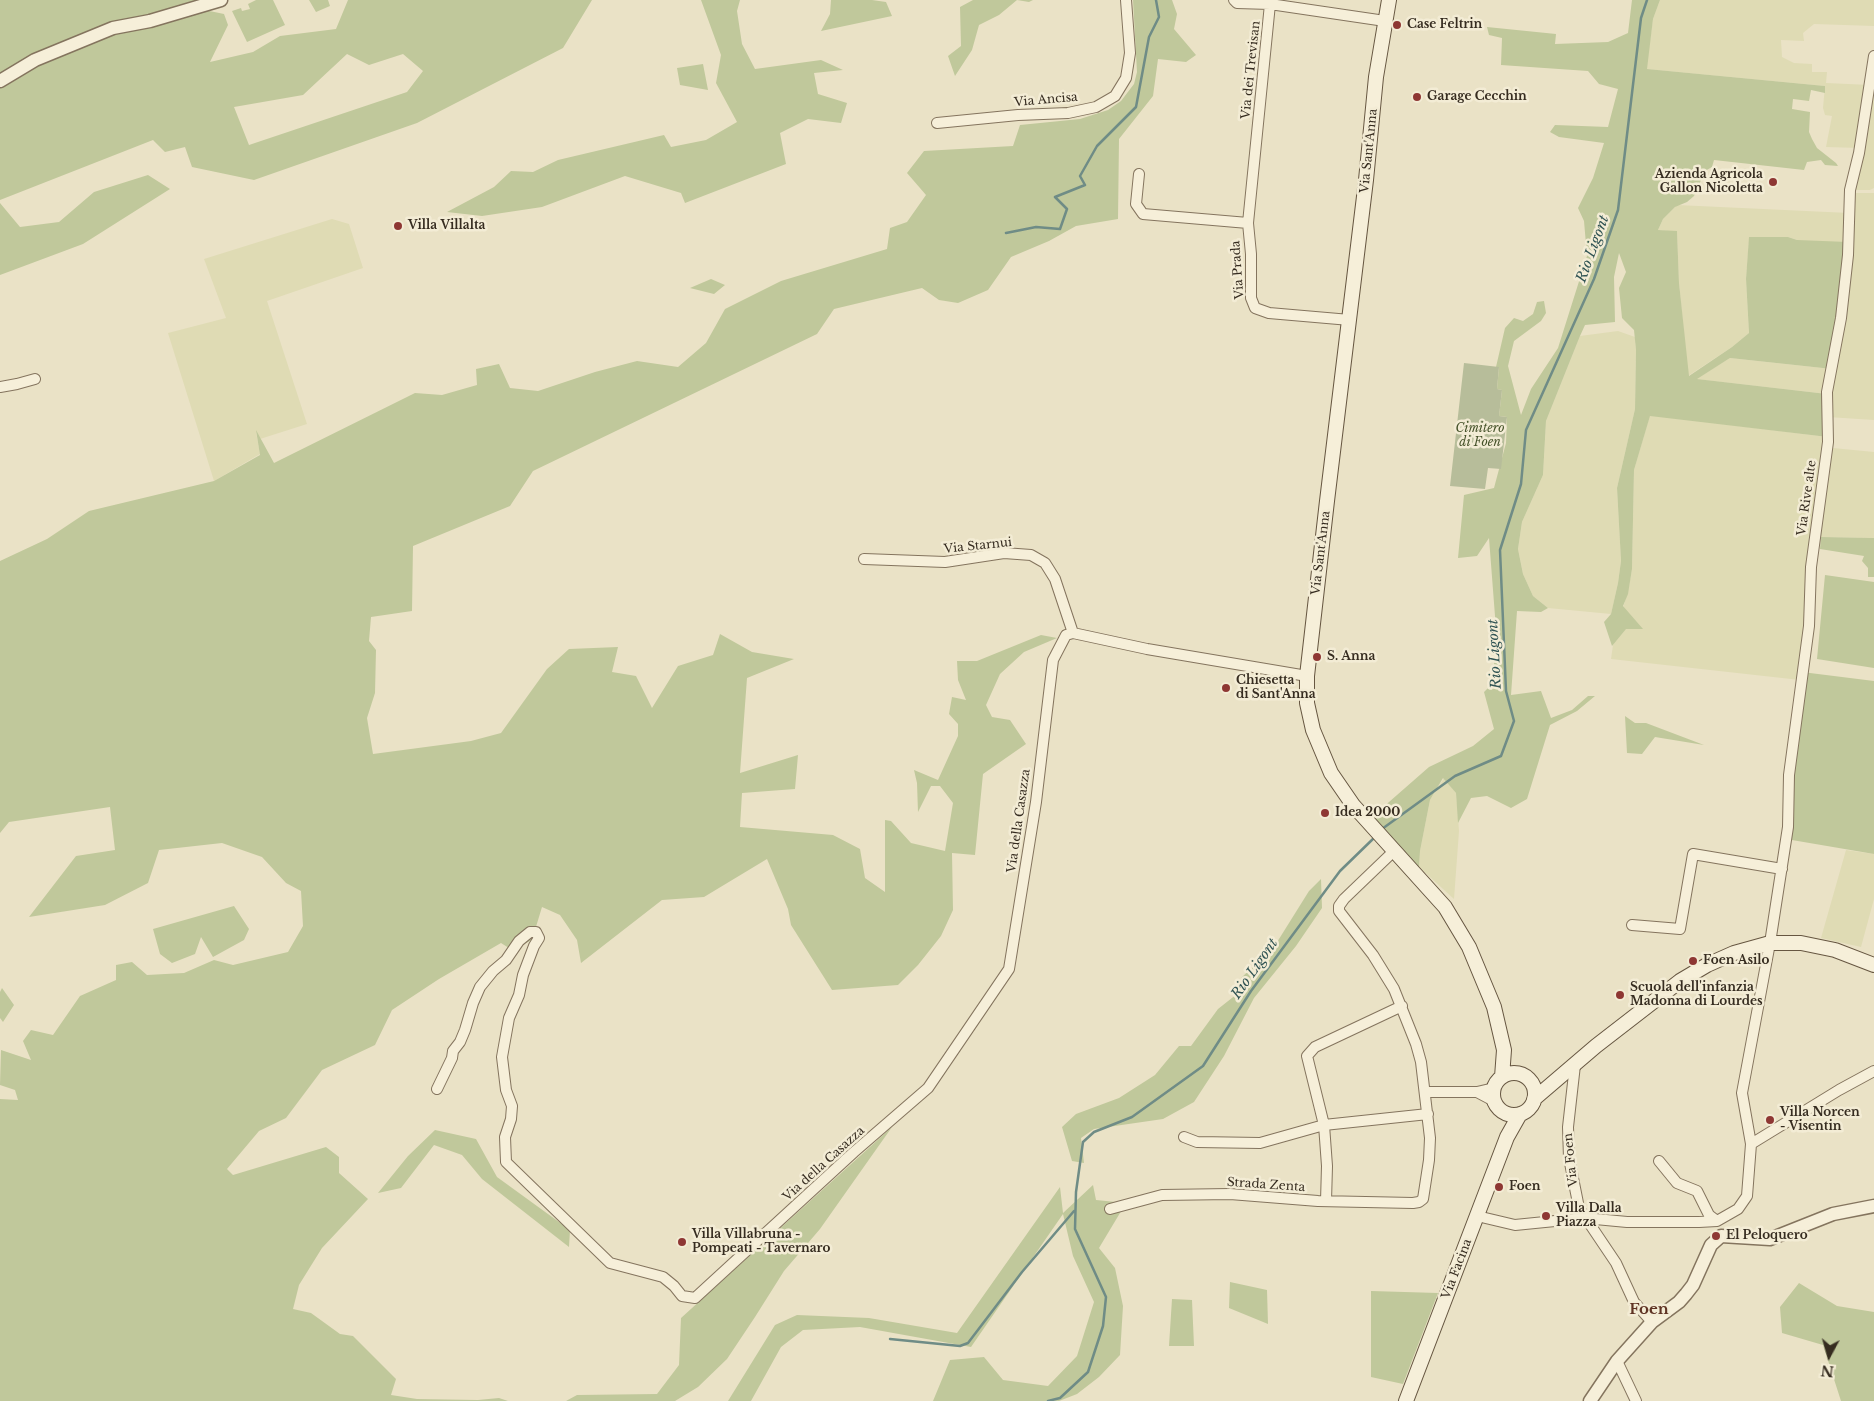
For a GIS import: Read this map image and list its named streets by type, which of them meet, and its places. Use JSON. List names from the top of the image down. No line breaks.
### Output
{"streets":{"main road":["Via Sant'Anna","Via Facina"],"street":["Via dei Trevisan","Via Ancisa","Via Prada","Via Rive alte","Via Starnui","Via della Casazza","Via Foen","Strada Zenta"]},"crossings":[["Via dei Trevisan","Via Prada"],["Via Sant'Anna","Via Prada"],["Via Sant'Anna","Via Facina"],["Via Starnui","Via della Casazza"]],"districts":["Foen"],"water":["Rio Ligont"],"parks":["Cimitero di Foen"],"places":["Case Feltrin","Garage Cecchin","Azienda Agricola Gallon Nicoletta","Villa Villalta","S. Anna","Chiesetta di Sant'Anna","Idea 2000","Foen Asilo","Scuola dell'infanzia Madonna di Lourdes","Villa Norcen - Visentin","Foen","Villa Dalla Piazza","El Peloquero","Villa Villabruna - Pompeati - Tavernaro"],"north":"bottom"}
